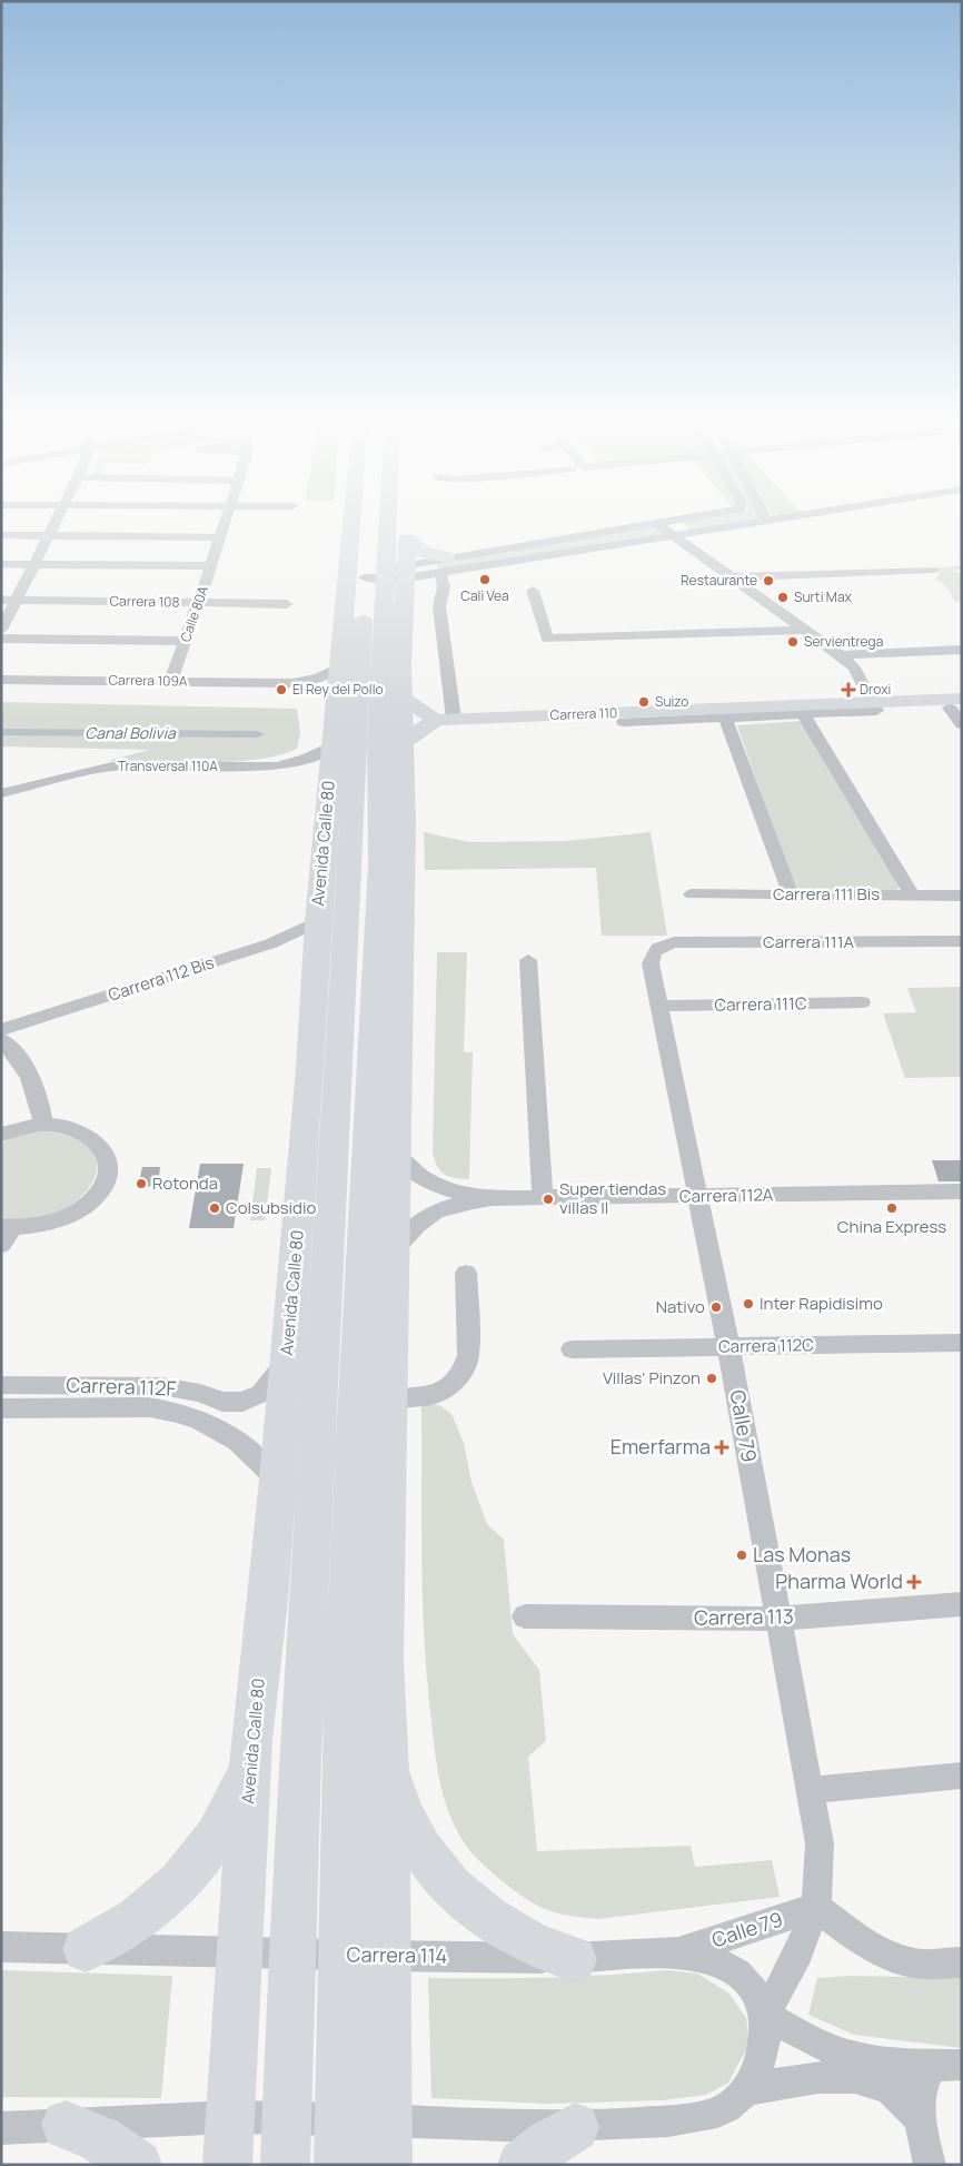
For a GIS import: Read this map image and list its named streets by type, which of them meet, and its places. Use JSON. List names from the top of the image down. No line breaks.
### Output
{"streets":{"highway":["Avenida Calle 80"],"main road":["Carrera 110"],"street":["Carrera 108","Calle 80A","Carrera 109A","Transversal 110A","Carrera 111 Bis","Carrera 111A","Carrera 112 Bis","Carrera 111C","Carrera 112A","Carrera 112C","Carrera 112F","Calle 79","Carrera 113","Carrera 114"]},"crossings":[["Carrera 108","Calle 80A"],["Calle 80A","Carrera 109A"],["Carrera 109A","Avenida Calle 80"],["Carrera 110","Avenida Calle 80"],["Transversal 110A","Avenida Calle 80"],["Avenida Calle 80","Carrera 112 Bis"],["Avenida Calle 80","Carrera 112A"],["Avenida Calle 80","Carrera 112F"],["Avenida Calle 80","Carrera 114"],["Carrera 111A","Calle 79"],["Carrera 111C","Calle 79"],["Carrera 112A","Calle 79"],["Carrera 112C","Calle 79"],["Calle 79","Carrera 113"],["Calle 79","Carrera 114"]],"water":["Canal Bolivia"],"places":{"other":["Cali Vea","Restaurante","Surti Max","Servientrega","El Rey del Pollo","Suizo","Rotonda","Super tiendas villas II","Colsubsidio","China Express","Inter Rapidisimo","Nativo","Villas' Pinzon","Las Monas"],"health":["Droxi","Emerfarma","Pharma World"]}}
